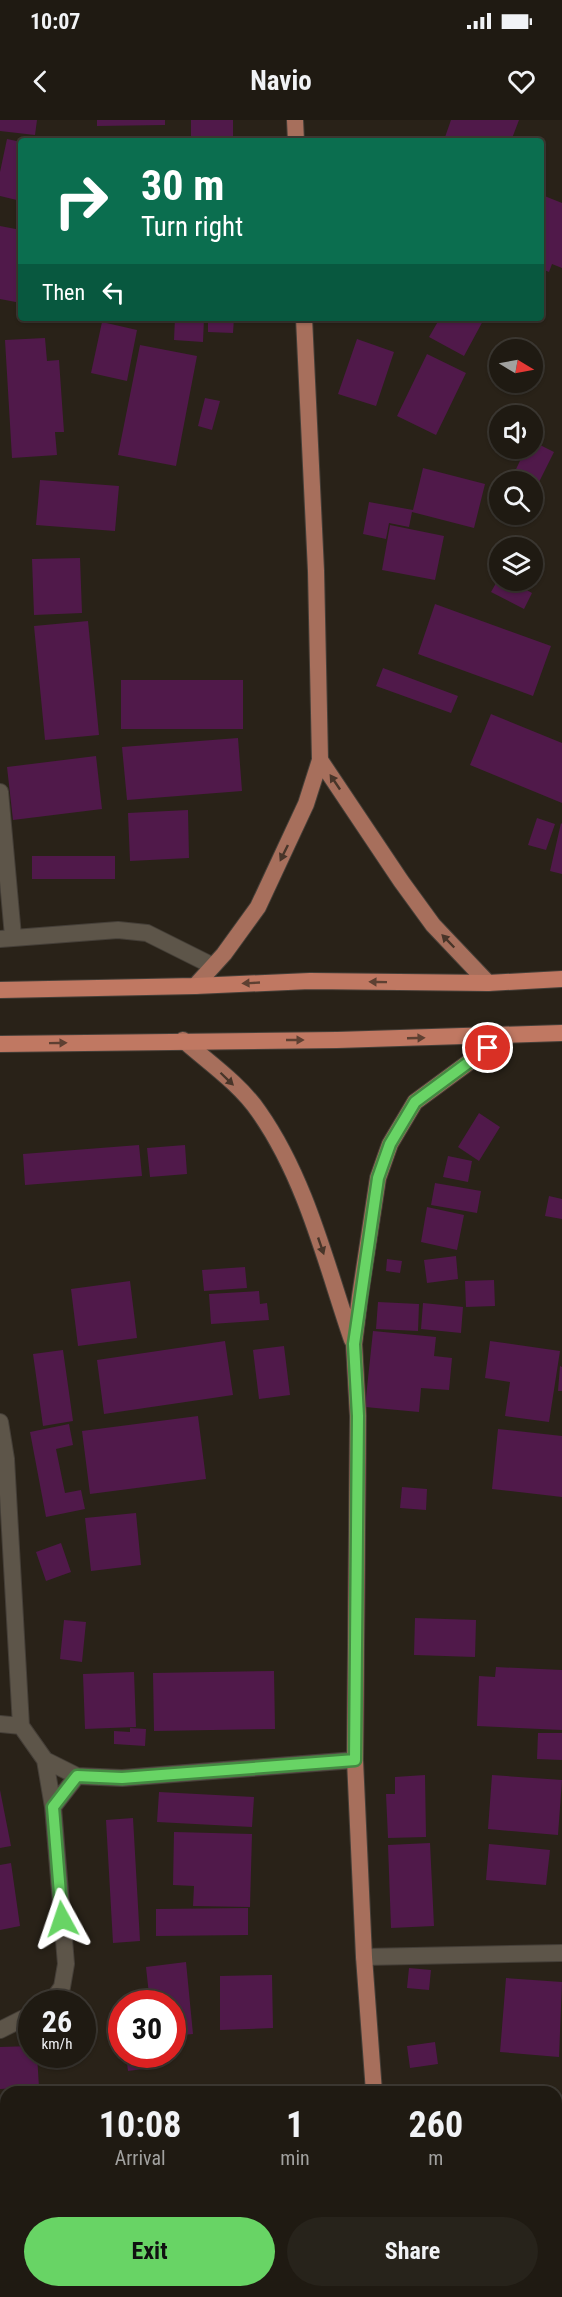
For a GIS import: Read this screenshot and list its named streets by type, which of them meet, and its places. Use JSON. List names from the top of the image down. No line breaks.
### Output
{"north":"right","page":{"status":"10:07","header":"Navio","turn":["30 m","Turn right"],"then":"Then","speed":"26 km/h","limit":"30","eta":["10:08","Arrival","1","min","260","m"],"buttons":["Exit","Share"]}}
